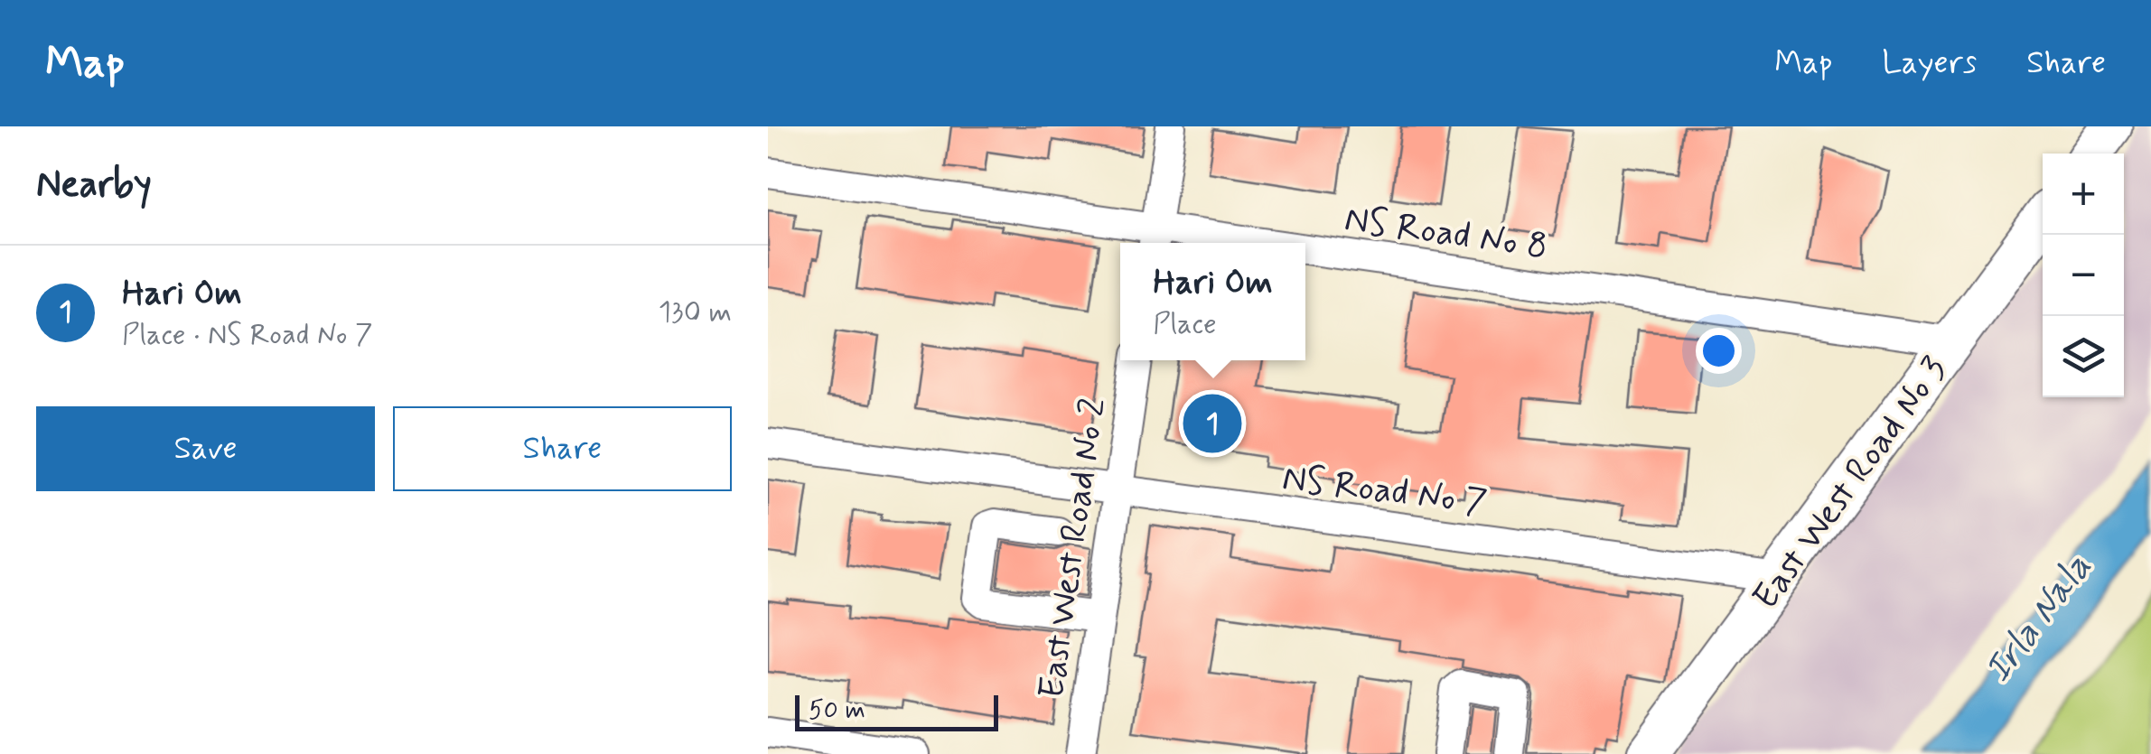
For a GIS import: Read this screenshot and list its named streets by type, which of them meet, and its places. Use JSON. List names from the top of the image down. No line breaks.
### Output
{"streets":{"street":["NS Road No 8","East West Road No 3","NS Road No 7","East West Road No 2"]},"crossings":[["NS Road No 8","East West Road No 3"],["East West Road No 3","NS Road No 7"],["NS Road No 7","East West Road No 2"]],"water":["Irla Nala"],"scale_bar":"50 m","page":{"header":"Map","nav":["Map","Layers","Share"],"heading":"Nearby","map_buttons":["+","−"],"popup":["Hari Om","Place"],"list":[{"mark":"1","name":"Hari Om","note":"Place · NS Road No 7","value":"130 m"}],"buttons":["Save","Share"],"pins":"1","scale":"50 m"}}
